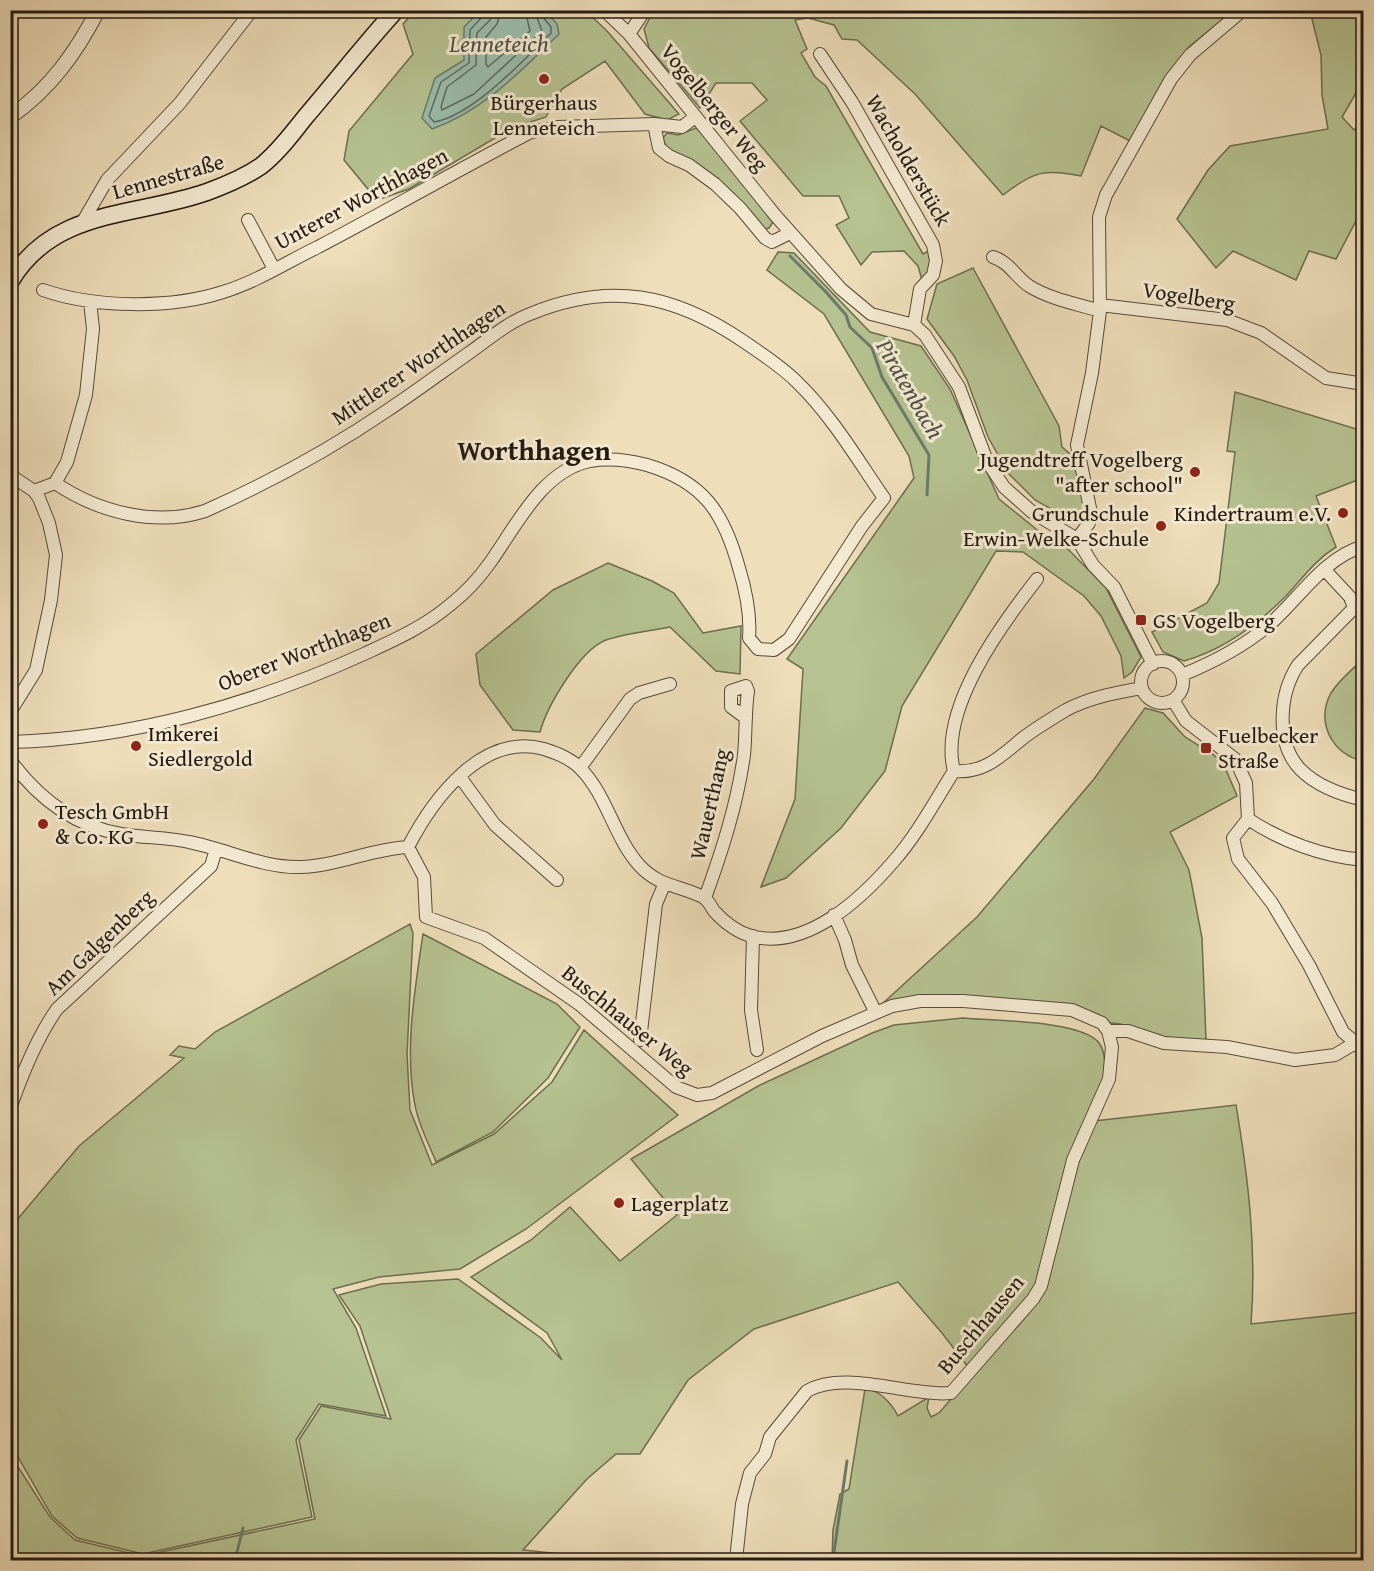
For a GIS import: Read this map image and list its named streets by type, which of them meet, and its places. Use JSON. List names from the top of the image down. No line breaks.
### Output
{"streets":{"main road":["Lennestraße"],"street":["Vogelberger Weg","Wacholderstück","Unterer Worthhagen","Vogelberg","Mittlerer Worthhagen","Oberer Worthhagen","Wauerthang","Am Galgenberg","Buschhauser Weg","Buschhausen"]},"crossings":[["Vogelberger Weg","Wacholderstück"],["Vogelberger Weg","Unterer Worthhagen"],["Mittlerer Worthhagen","Oberer Worthhagen"],["Buschhauser Weg","Buschhausen"]],"districts":["Worthhagen"],"water":["Lenneteich","Piratenbach"],"places":{"other":["Bürgerhaus Lenneteich","Jugendtreff Vogelberg \"after school\"","Kindertraum e.V.","Grundschule Erwin-Welke-Schule","Imkerei Siedlergold","Tesch GmbH & Co. KG","Lagerplatz"],"transit":["GS Vogelberg","Fuelbecker Straße"]}}
